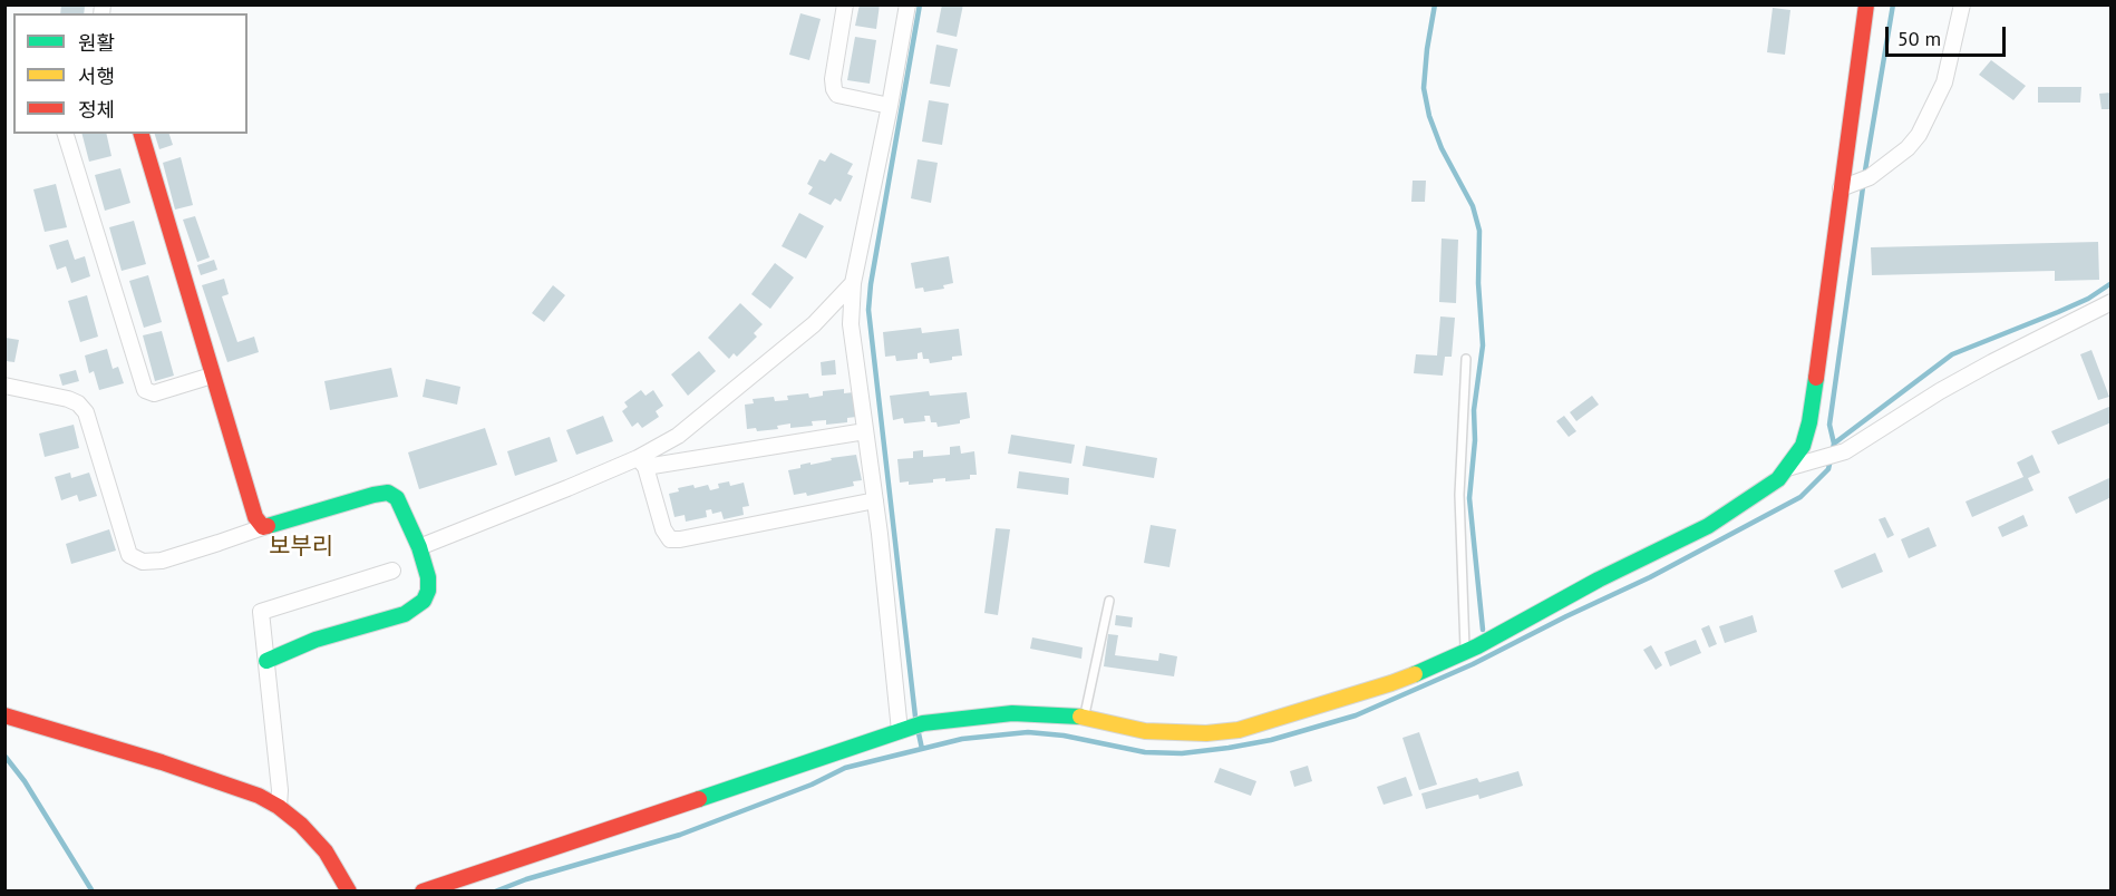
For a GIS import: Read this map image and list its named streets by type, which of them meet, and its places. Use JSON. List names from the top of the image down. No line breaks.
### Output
{"districts":["보부리"],"legend":["원활","서행","정체"],"scale_bar":"50 m"}
